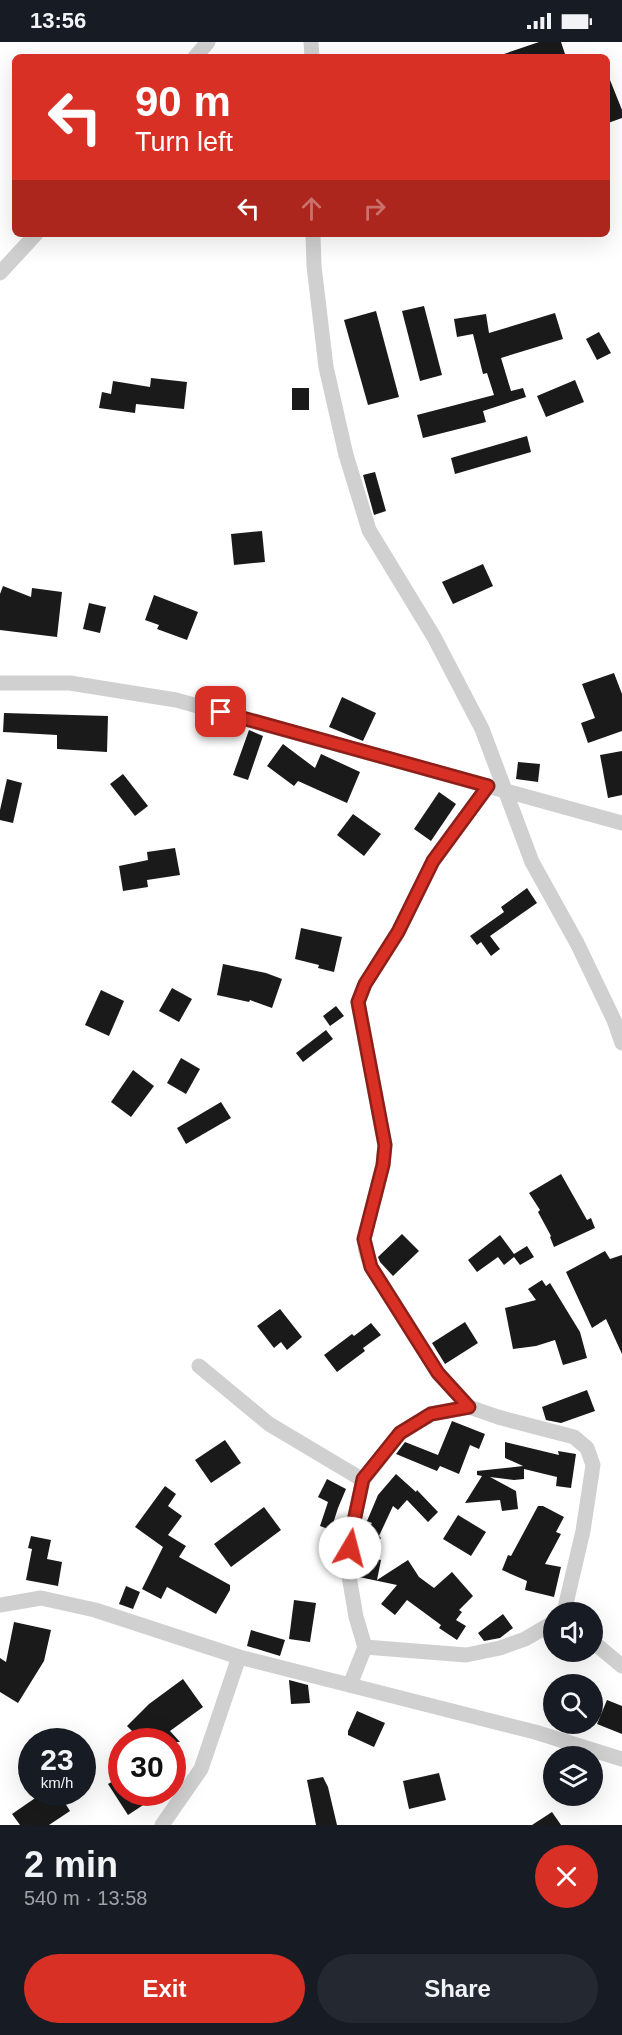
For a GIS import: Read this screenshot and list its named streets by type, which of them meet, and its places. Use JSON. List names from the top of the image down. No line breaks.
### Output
{"page":{"status":"13:56","turn":["90 m","Turn left"],"speed":"23 km/h","limit":"30","heading":["2 min","540 m · 13:58"],"buttons":["Exit","Share"]}}
